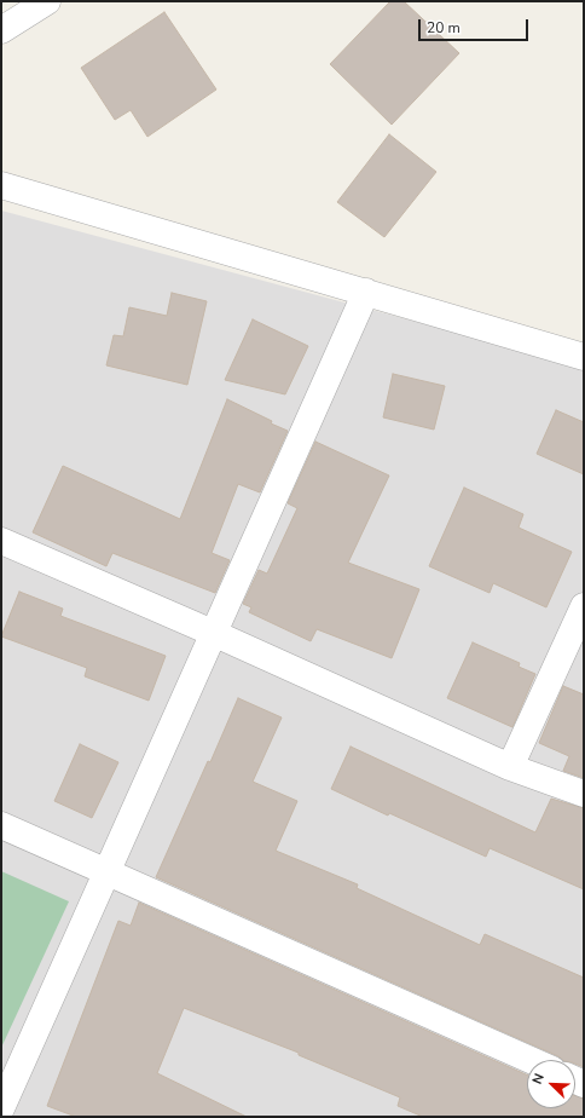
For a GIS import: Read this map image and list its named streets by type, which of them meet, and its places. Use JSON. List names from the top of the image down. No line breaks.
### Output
{"scale_bar":"20 m","north":"top left"}
